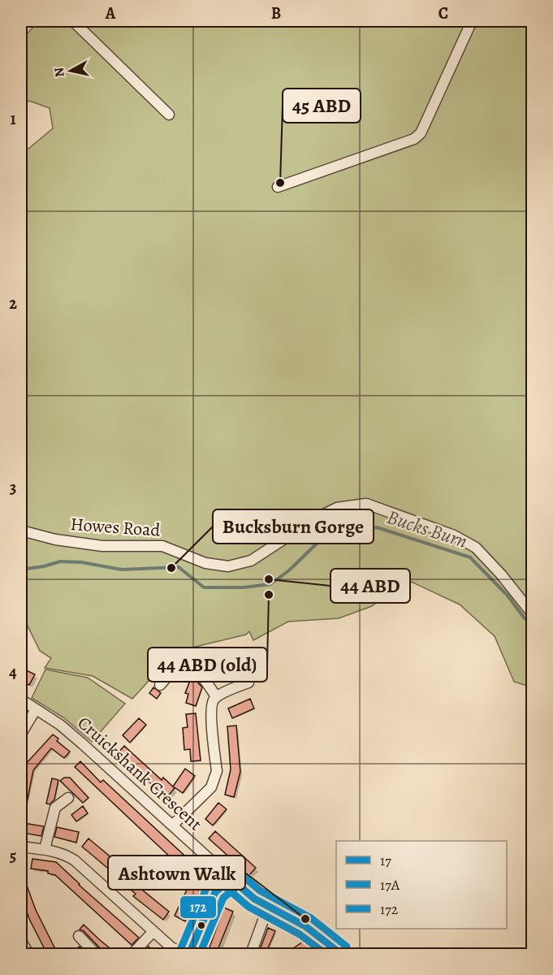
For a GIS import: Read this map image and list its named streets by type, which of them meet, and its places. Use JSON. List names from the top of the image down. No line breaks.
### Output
{"streets":{"street":["Howes Road","Cruickshank Crescent"]},"water":["Bucks Burn"],"places":["45 ABD","Bucksburn Gorge","44 ABD","44 ABD (old)","Ashtown Walk"],"lines":["transit line 172","transit line 17","transit line 17A"],"legend":["17","17A","172"],"north":"left","grid":{"columns":["A","B","C"],"rows":["1","2","3","4","5"]}}
